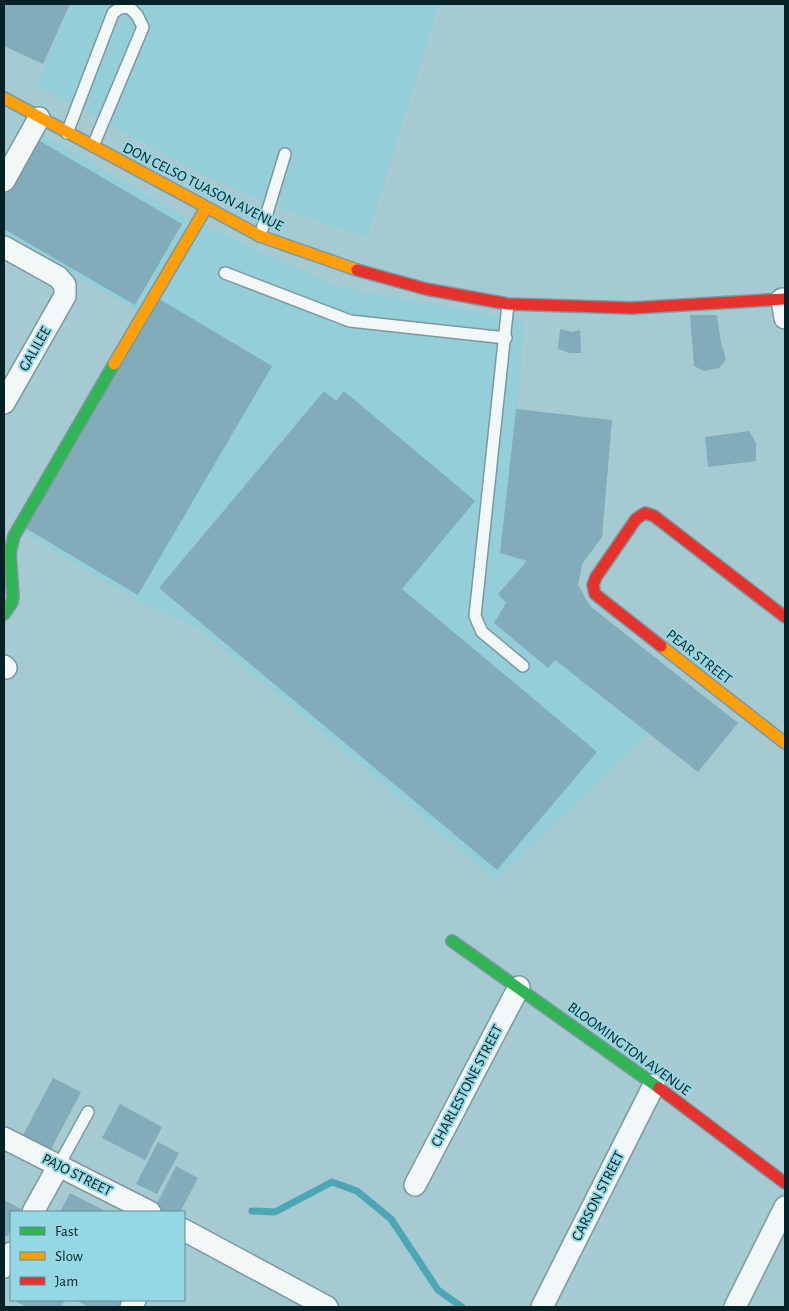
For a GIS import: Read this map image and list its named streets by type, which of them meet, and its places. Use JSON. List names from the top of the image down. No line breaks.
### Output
{"streets":{"street":["DON CELSO TUASON AVENUE","GALILEE","PEAR STREET","BLOOMINGTON AVENUE","CHARLESTONE STREET","PAJO STREET","CARSON STREET"]},"crossings":[["BLOOMINGTON AVENUE","CHARLESTONE STREET"],["BLOOMINGTON AVENUE","CARSON STREET"]],"legend":["Fast","Slow","Jam"]}
